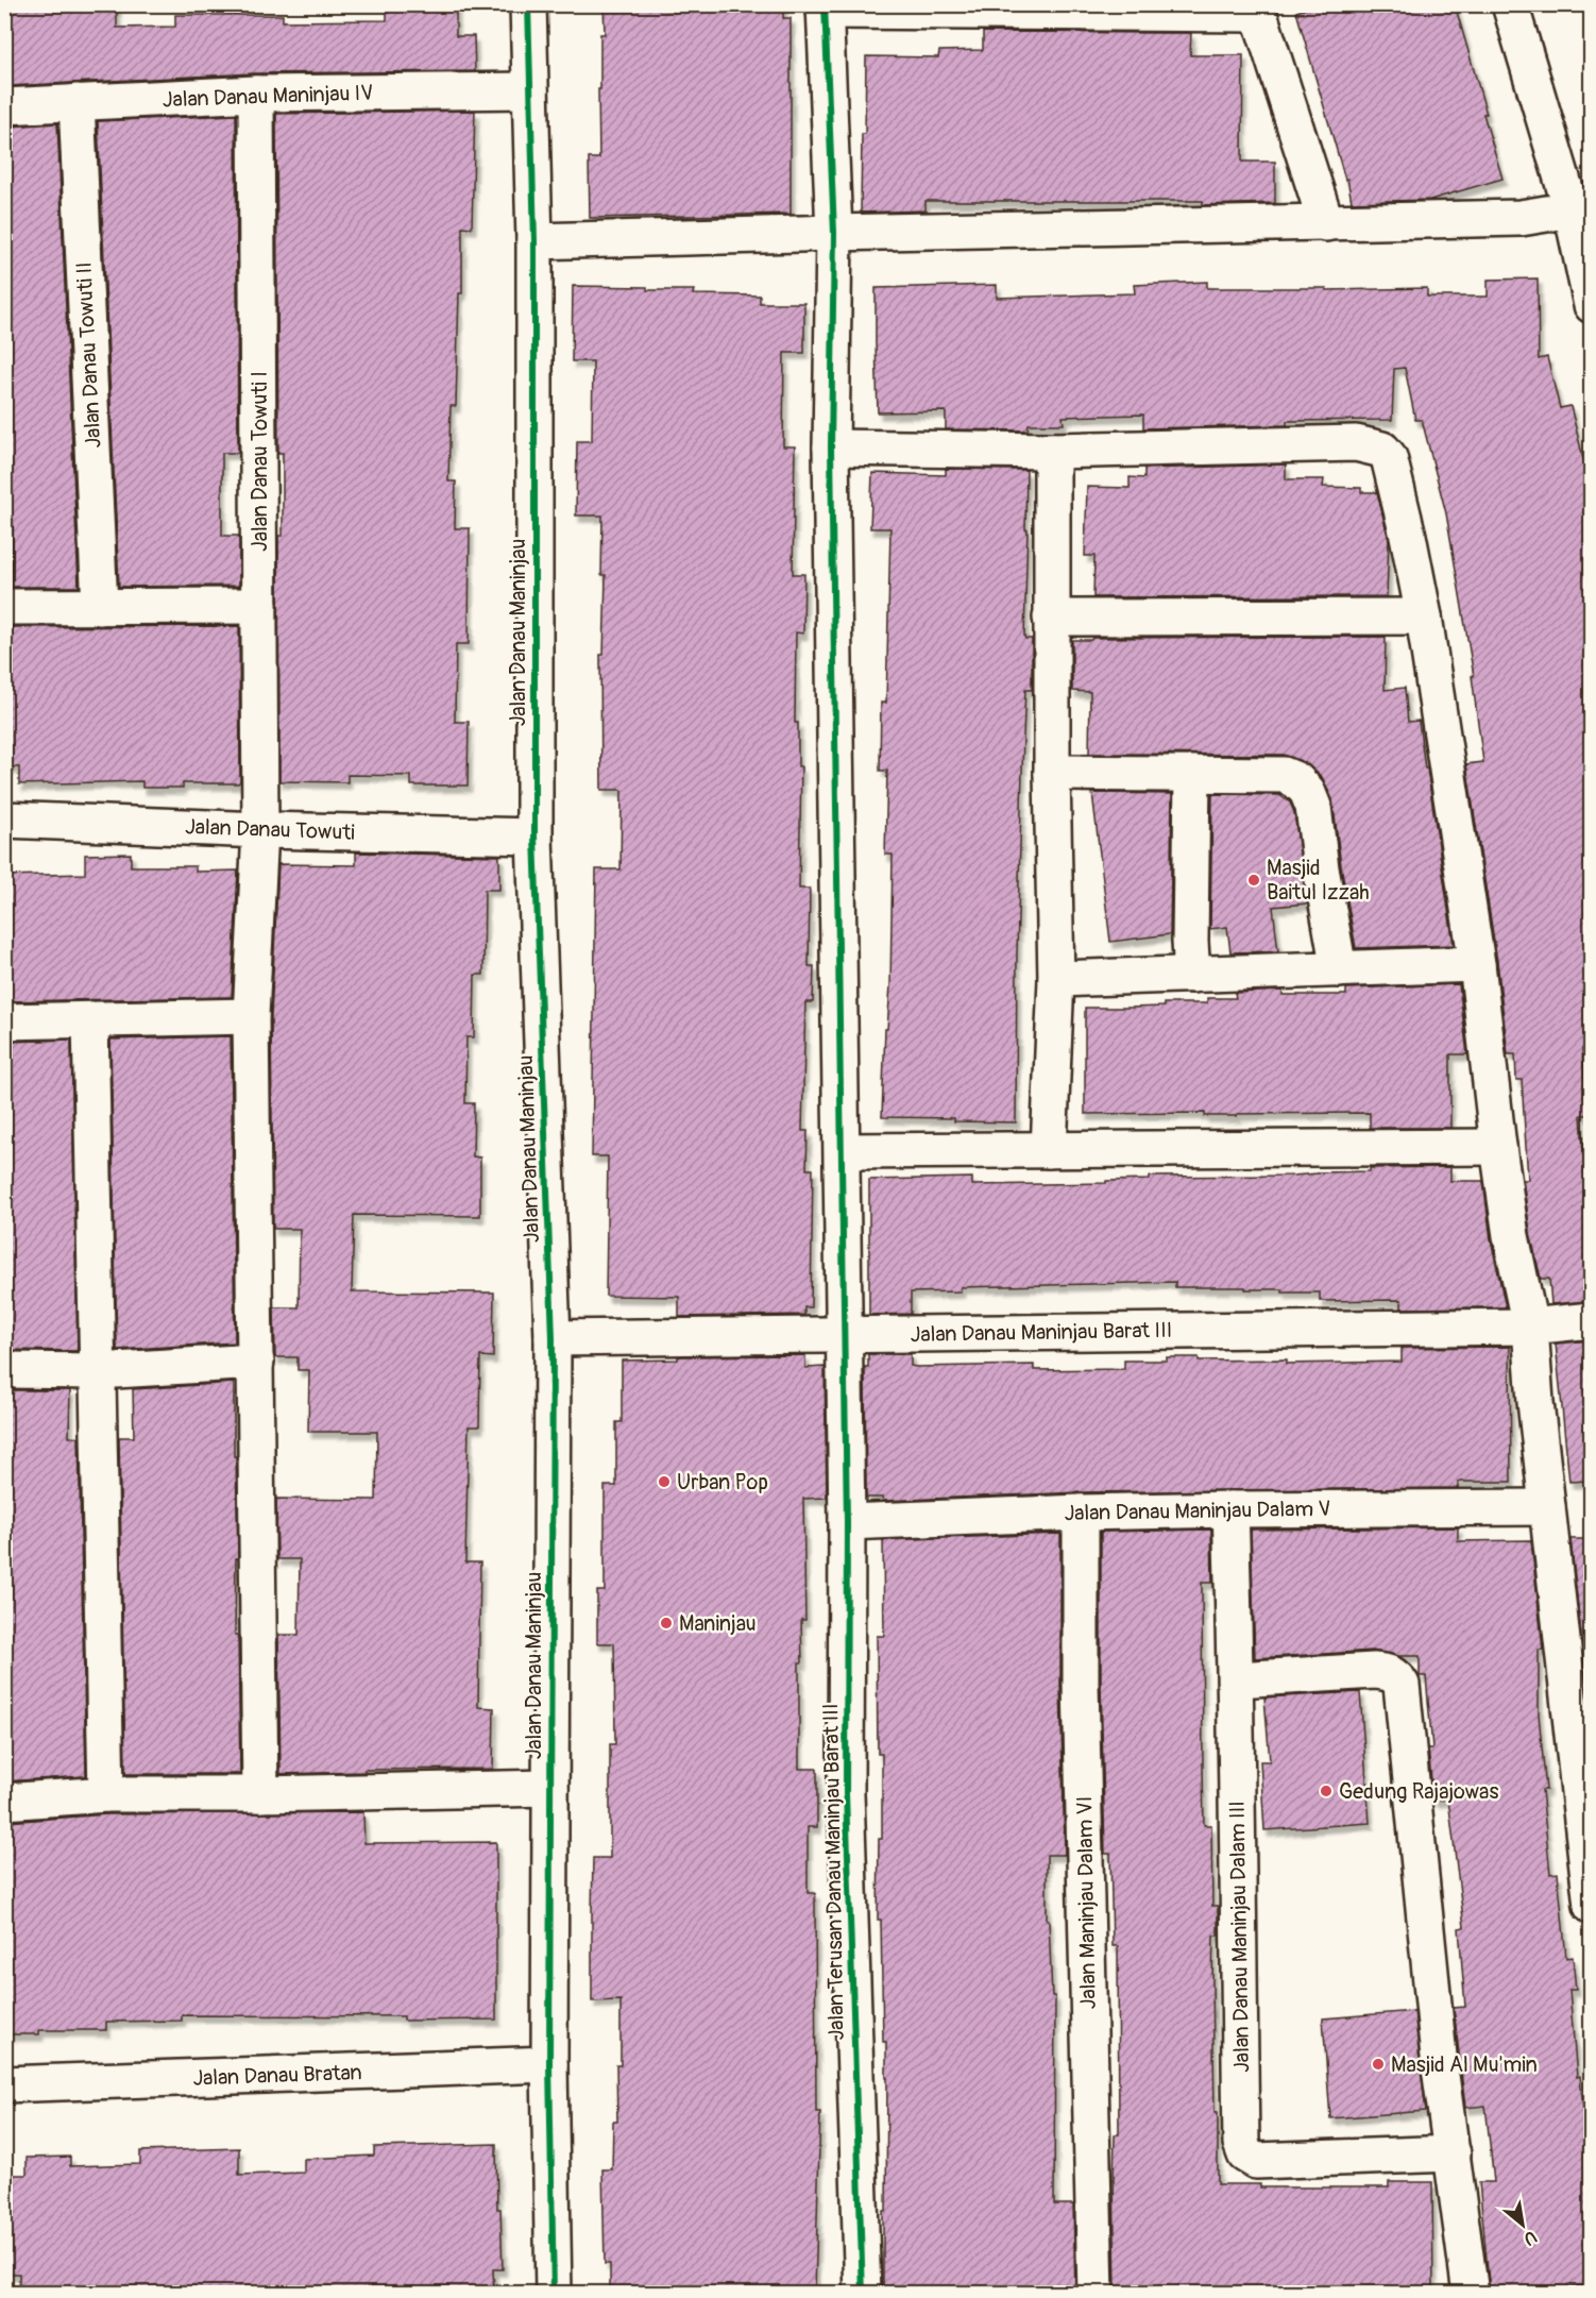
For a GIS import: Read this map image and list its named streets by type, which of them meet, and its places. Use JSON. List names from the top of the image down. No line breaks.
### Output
{"streets":{"street":["Jalan Danau Maninjau IV","Jalan Danau Towuti II","Jalan Danau Towuti I","Jalan Danau Maninjau","Jalan Danau Towuti","Jalan Danau Maninjau Barat III","Jalan Danau Maninjau Dalam V","Jalan Terusan Danau Maninjau Barat III","Jalan Maninjau Dalam VI","Jalan Danau Maninjau Dalam III","Jalan Danau Bratan"]},"crossings":[["Jalan Danau Maninjau IV","Jalan Danau Towuti II"],["Jalan Danau Maninjau IV","Jalan Danau Towuti I"],["Jalan Danau Maninjau IV","Jalan Danau Maninjau"],["Jalan Danau Towuti I","Jalan Danau Towuti"],["Jalan Danau Maninjau","Jalan Danau Towuti"],["Jalan Danau Maninjau","Jalan Danau Maninjau Barat III"],["Jalan Danau Maninjau","Jalan Danau Bratan"],["Jalan Danau Maninjau Barat III","Jalan Terusan Danau Maninjau Barat III"],["Jalan Danau Maninjau Dalam V","Jalan Terusan Danau Maninjau Barat III"],["Jalan Danau Maninjau Dalam V","Jalan Maninjau Dalam VI"],["Jalan Danau Maninjau Dalam V","Jalan Danau Maninjau Dalam III"]],"places":["Masjid Baitul Izzah","Urban Pop","Maninjau","Gedung Rajajowas","Masjid Al Mu'min"],"north":"bottom right"}
